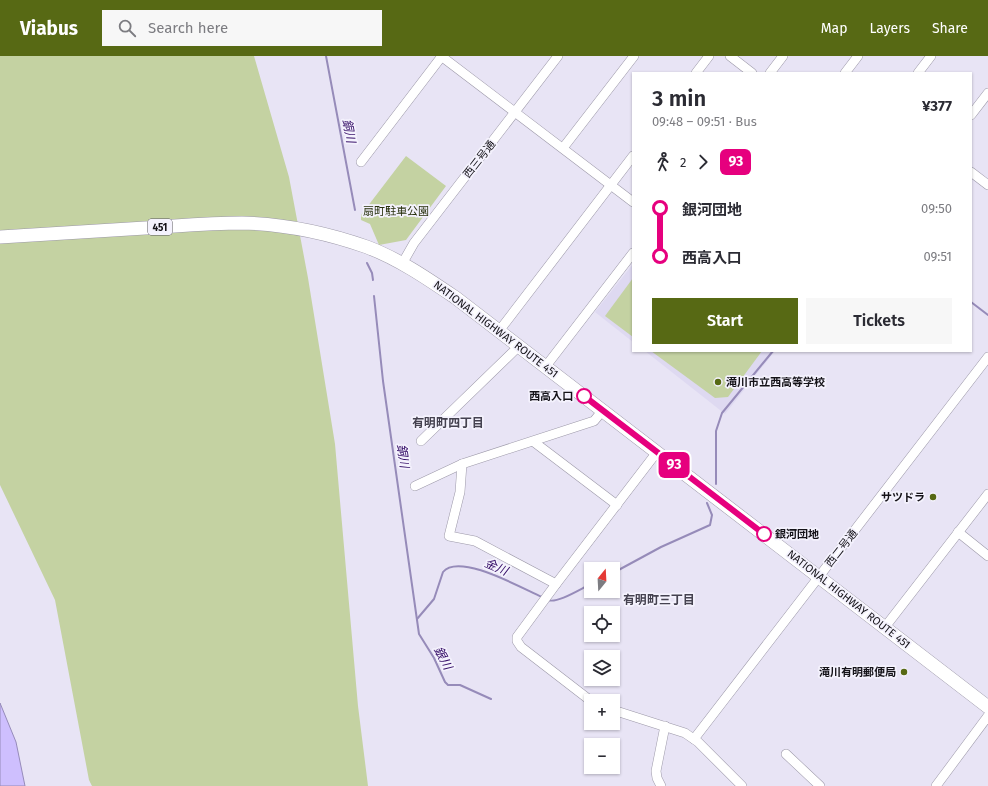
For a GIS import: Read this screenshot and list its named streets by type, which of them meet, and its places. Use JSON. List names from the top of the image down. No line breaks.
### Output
{"streets":{"highway":["451","NATIONAL HIGHWAY ROUTE 451"],"street":["西三号通","西二号通"]},"crossings":[["西三号通","NATIONAL HIGHWAY ROUTE 451"],["NATIONAL HIGHWAY ROUTE 451","西二号通"]],"districts":["有明町四丁目","有明町三丁目"],"water":["銅川","金川","銀川"],"parks":["扇町駐車公園"],"places":["滝川市立西高等学校","西高入口","サツドラ","銀河団地","滝川有明郵便局"],"lines":["bus line 93"],"north":"top","page":{"header":"Viabus","search":"Search here","nav":["Map","Layers","Share"],"on_map":"93","heading":["3 min","09:48 – 09:51 · Bus","¥377"],"legs":["2","93"],"list":[{"name":"銀河団地","value":"09:50"},{"name":"西高入口","value":"09:51"}],"buttons":["Start","Tickets"],"map_buttons":["+","−"]}}
